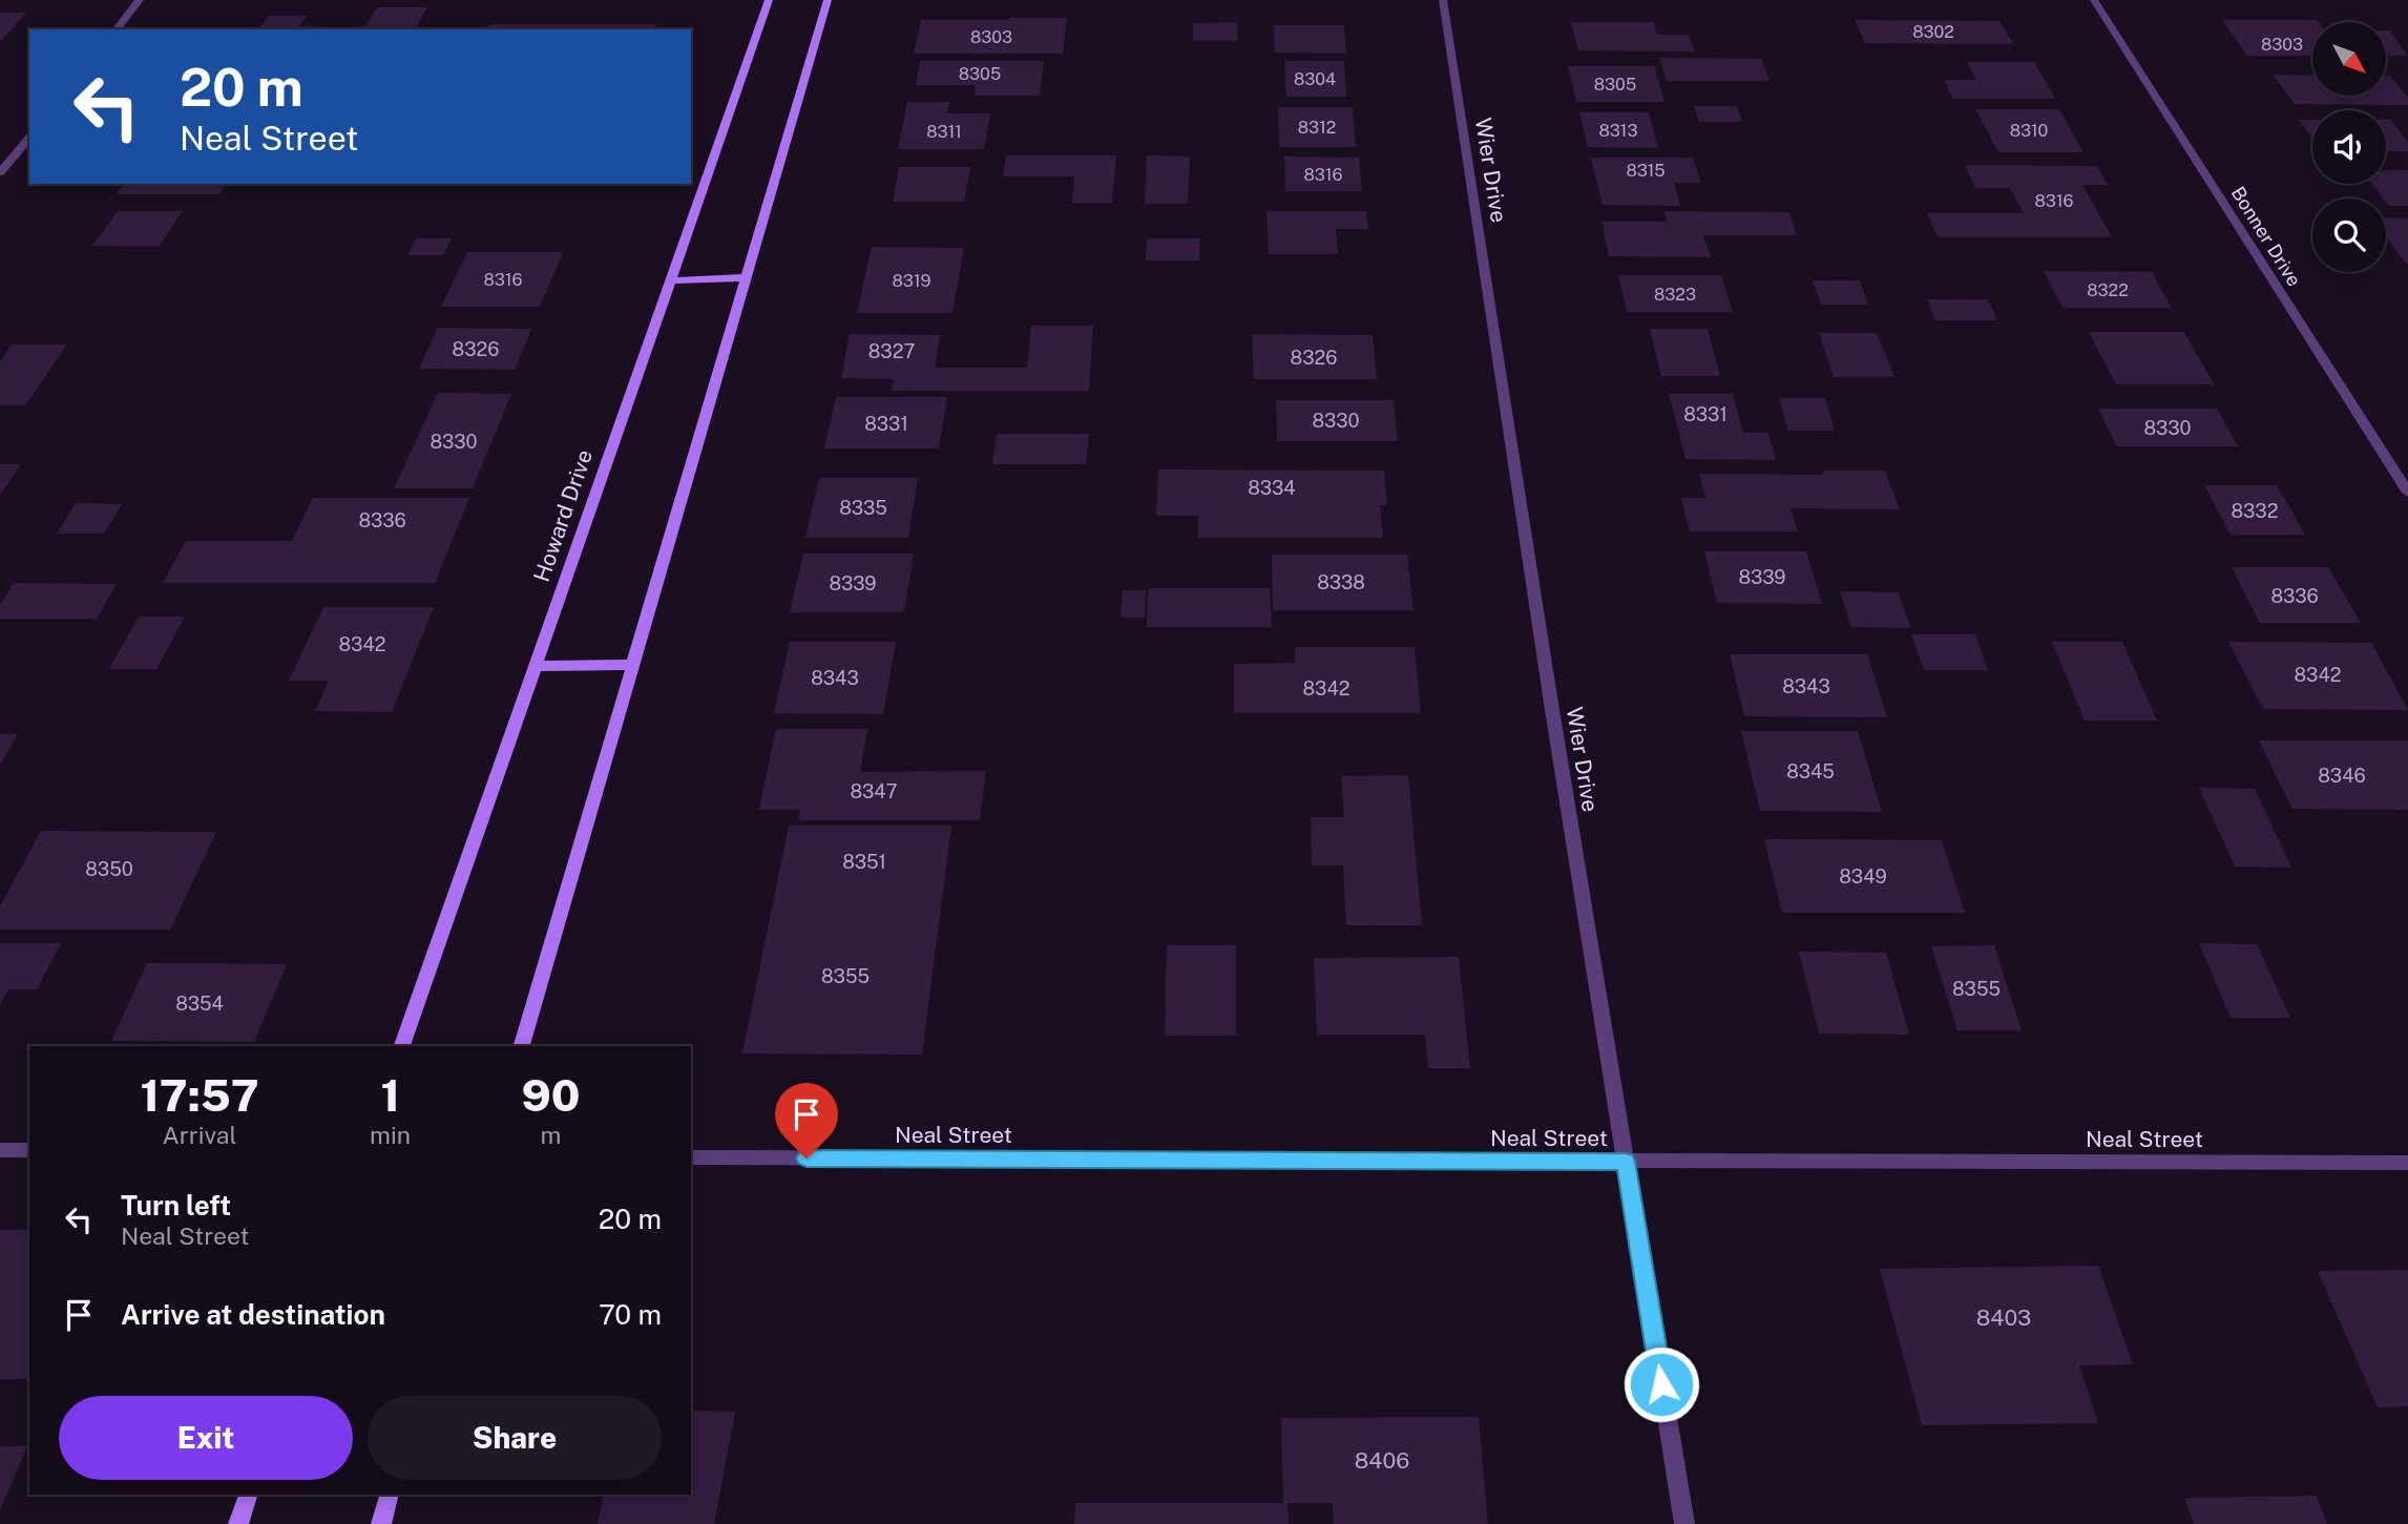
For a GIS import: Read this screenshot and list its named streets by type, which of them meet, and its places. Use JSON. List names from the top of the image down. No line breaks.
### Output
{"streets":{"main road":["Howard Drive"],"street":["Wier Drive","Bonner Drive","Neal Street"]},"crossings":[["Wier Drive","Neal Street"]],"house_numbers":["8302","8303","8303","8305","8304","8305","8312","8313","8310","8311","8315","8316","8316","8316","8319","8322","8323","8326","8327","8326","8331","8330","8331","8330","8330","8334","8335","8332","8336","8339","8338","8339","8336","8342","8342","8343","8343","8342","8345","8346","8347","8351","8350","8349","8355","8355","8354","8403","8406"],"north":"bottom right","page":{"turn":["20 m","Neal Street"],"eta":["17:57","Arrival","1","min","90","m"],"list":[{"name":"Turn left","note":"Neal Street","value":"20 m"},{"name":"Arrive at destination","value":"70 m"}],"buttons":["Exit","Share"]}}
